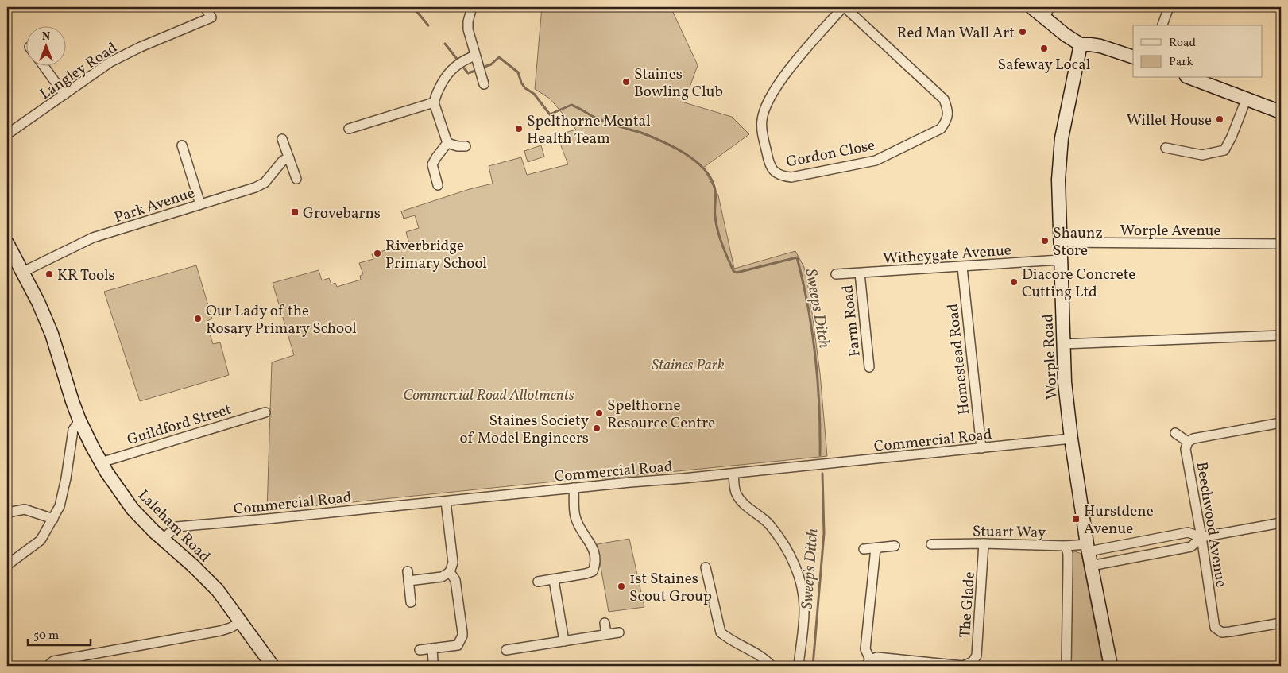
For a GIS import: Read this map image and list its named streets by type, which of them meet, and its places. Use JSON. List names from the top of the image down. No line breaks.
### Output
{"streets":{"street":["Langley Road","Gordon Close","Park Avenue","Worple Avenue","Witheygate Avenue","Farm Road","Worple Road","Homestead Road","Guildford Street","Commercial Road","Beechwood Avenue","Laleham Road","Stuart Way","The Glade"]},"crossings":[["Park Avenue","Laleham Road"],["Worple Avenue","Worple Road"],["Witheygate Avenue","Farm Road"],["Witheygate Avenue","Worple Road"],["Witheygate Avenue","Homestead Road"],["Worple Road","Commercial Road"],["Worple Road","Stuart Way"],["Homestead Road","Commercial Road"],["Guildford Street","Laleham Road"],["Commercial Road","Laleham Road"],["Stuart Way","The Glade"]],"water":["Sweeps Ditch","Sweep's Ditch"],"parks":["Staines Park","Commercial Road Allotments"],"places":{"other":["Red Man Wall Art","Safeway Local","Staines Bowling Club","Willet House","Spelthorne Mental Health Team","Shaunz Store","Riverbridge Primary School","KR Tools","Diacore Concrete Cutting Ltd","Our Lady of the Rosary Primary School","Spelthorne Resource Centre","Staines Society of Model Engineers","1st Staines Scout Group"],"transit":["Grovebarns","Hurstdene Avenue"]},"legend":["Road","Park"],"scale_bar":"50 m","north":"top"}
